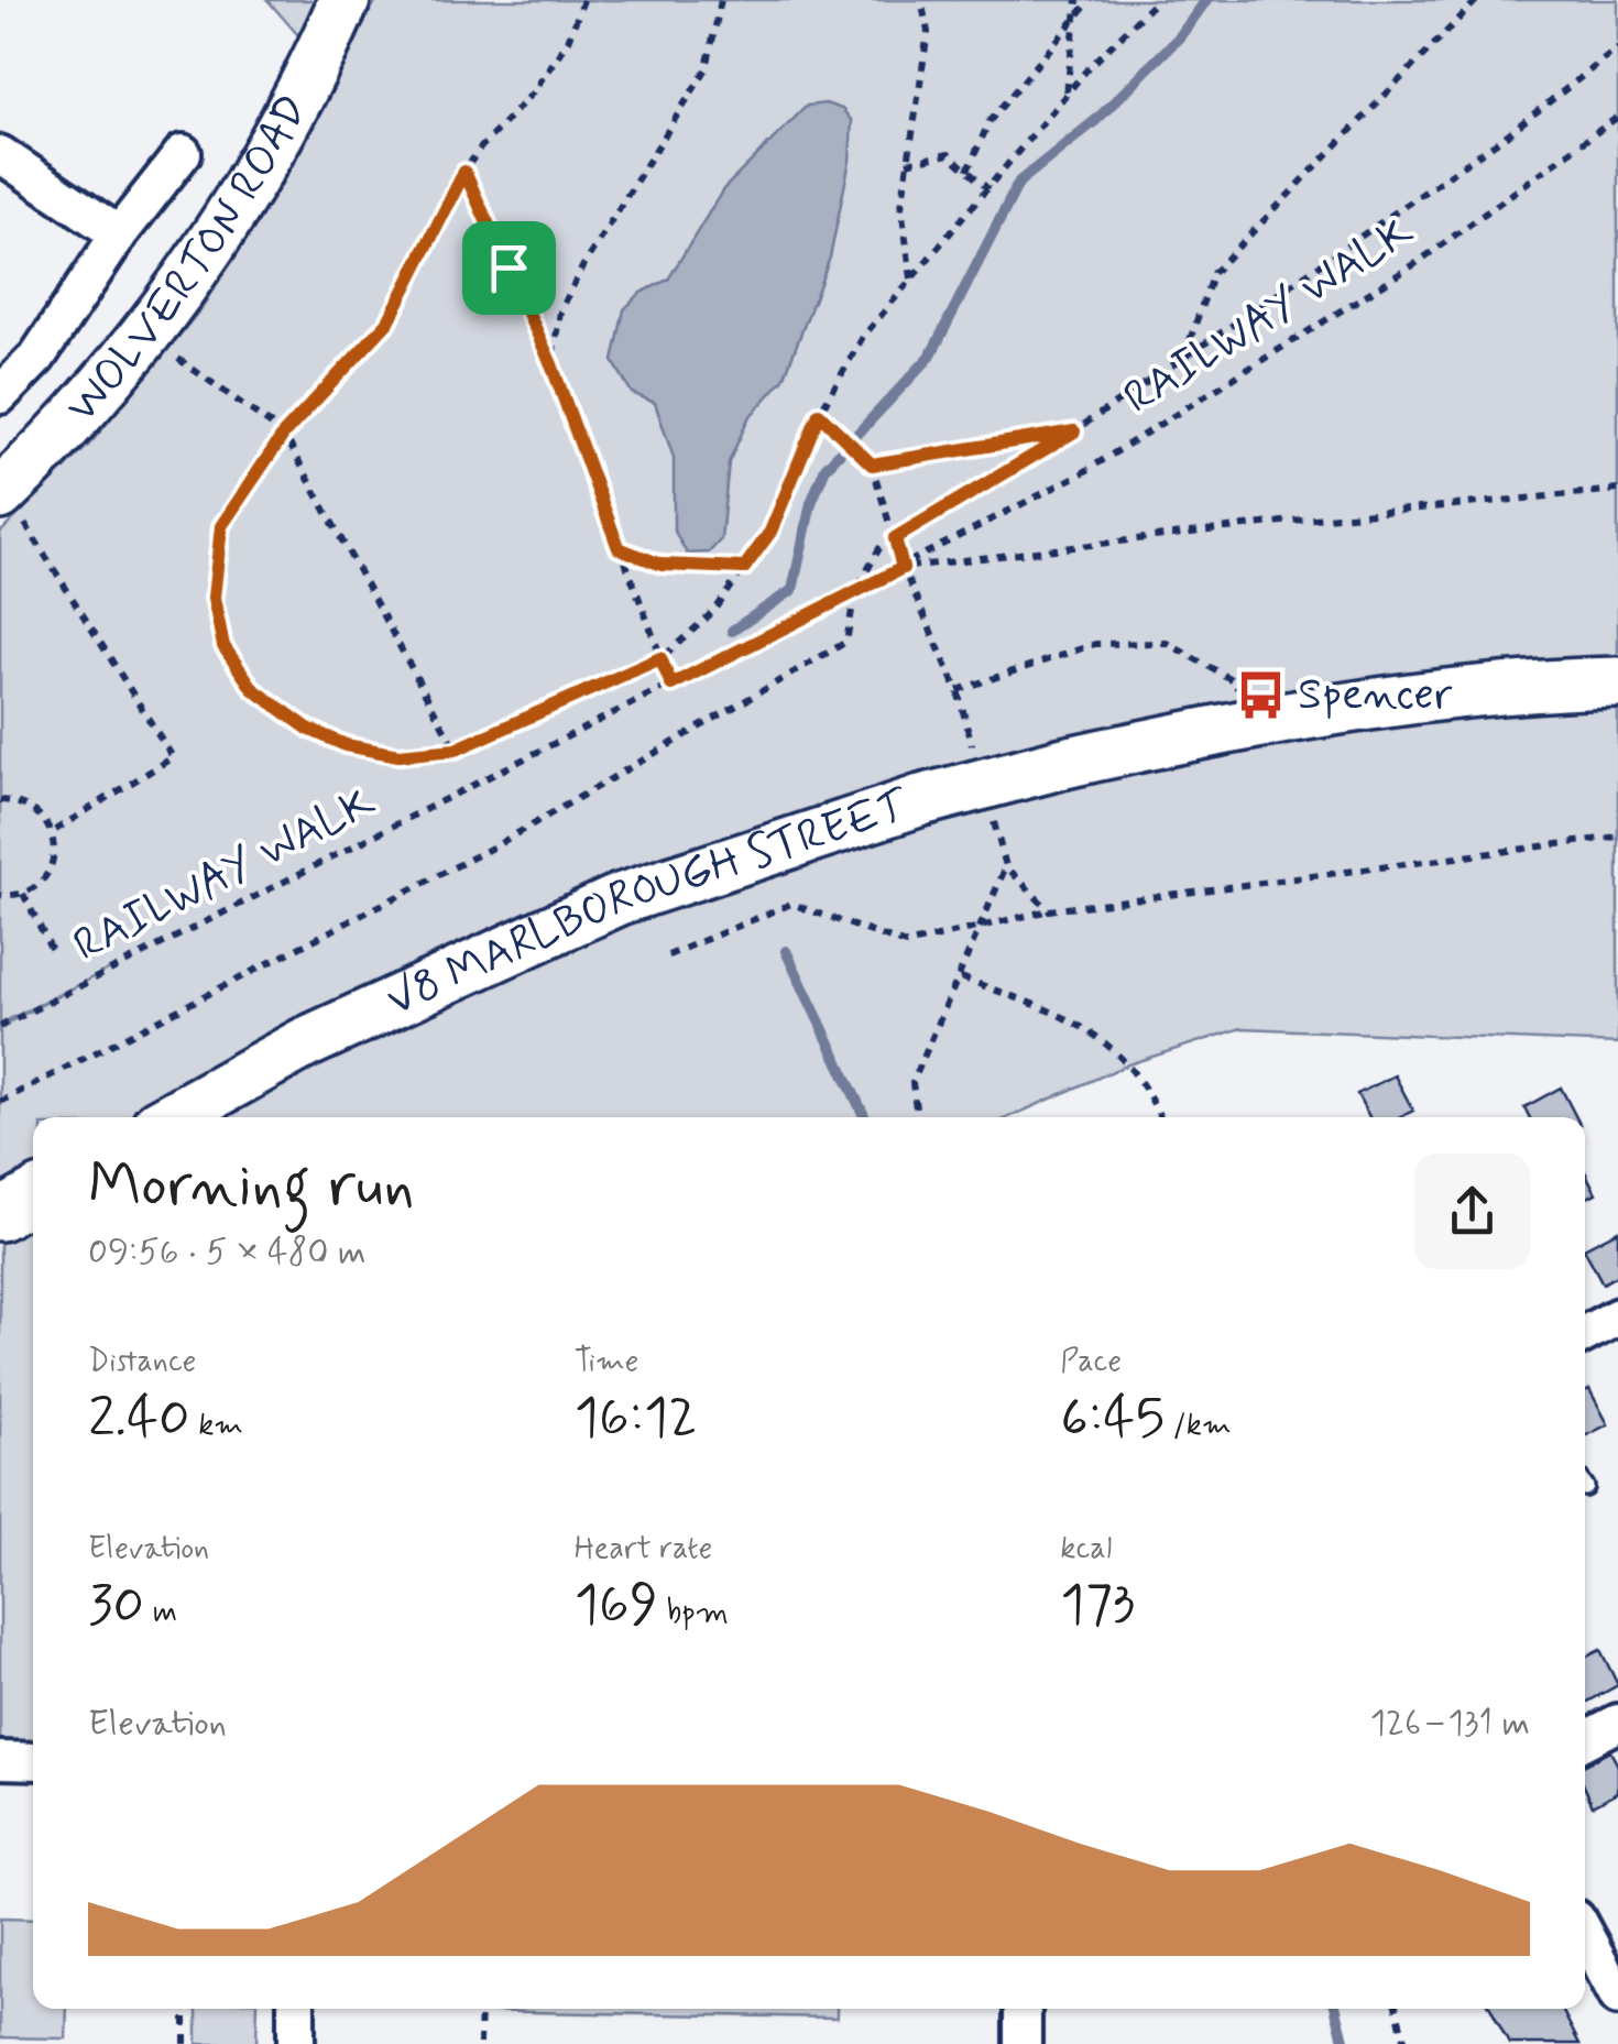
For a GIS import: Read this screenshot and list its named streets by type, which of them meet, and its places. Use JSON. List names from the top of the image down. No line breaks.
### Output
{"streets":{"street":["WOLVERTON ROAD","V8 MARLBOROUGH STREET"],"path":["RAILWAY WALK"]},"places":{"bus stop":["Spencer"]},"page":{"heading":["Morning run","09:56 · 5 × 480 m"],"stats":[["Distance","2.40 km"],["Time","16:12"],["Pace","6:45 /km"],["Elevation","30 m"],["Heart rate","169 bpm"],["kcal","173"]],"chart":["Elevation","126–131 m"]}}
